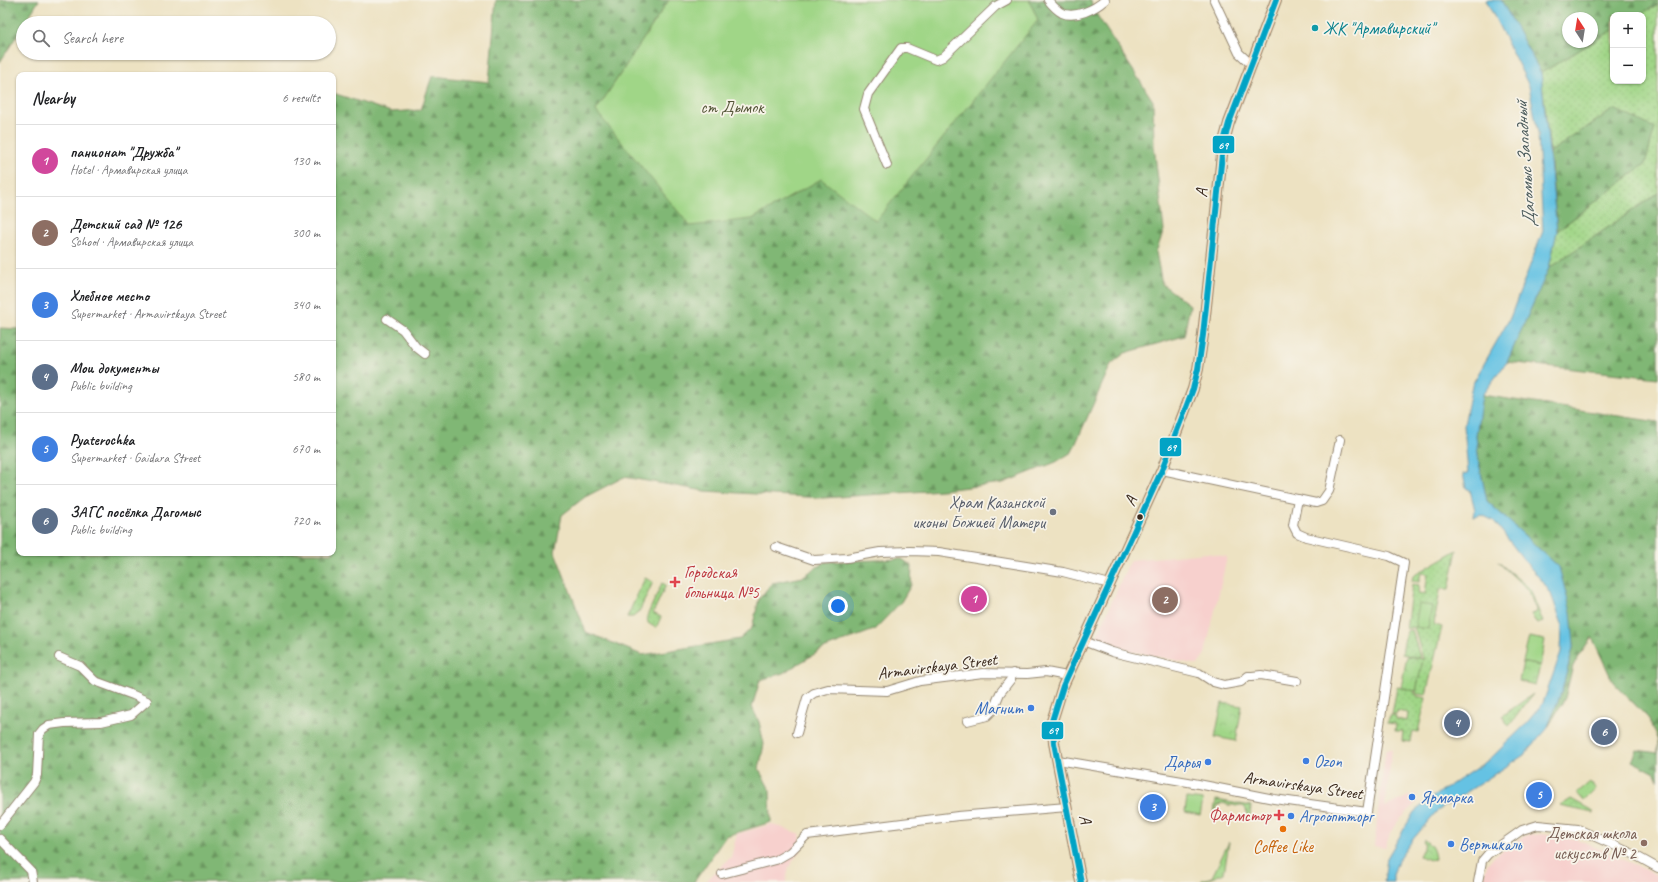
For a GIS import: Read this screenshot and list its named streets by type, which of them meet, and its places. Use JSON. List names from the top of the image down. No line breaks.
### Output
{"streets":{"main road":["A"],"street":["Armavirskaya Street"]},"crossings":[["A","Armavirskaya Street"]],"water":["Дагомыс Западный"],"parks":["ст Дымок"],"places":{"other":["ЖК \"Армавирский\"","Храм Казанской иконы Божией Матери","Магнит","Ozon","Дарья","Ярмарка","Агрооптторг","Coffee Like","Детская школа искусств № 2","Вертикаль"],"health":["Городская больница №5","Фармстор"]},"lines":["transit line 69"],"north":"top","page":{"map_buttons":["+","−"],"search":"Search here","heading":["Nearby","6 results"],"list":[{"mark":"1","name":"панионат \"Дружба\"","note":"Hotel · Армавирская улица","value":"130 m"},{"mark":"2","name":"Детский сад № 126","note":"School · Армавирская улица","value":"300 m"},{"mark":"3","name":"Хлебное место","note":"Supermarket · Armavirskaya Street","value":"340 m"},{"mark":"4","name":"Мои документы","note":"Public building","value":"580 m"},{"mark":"5","name":"Pyaterochka","note":"Supermarket · Gaidara Street","value":"670 m"},{"mark":"6","name":"ЗАГС посёлка Дагомыс","note":"Public building","value":"720 m"}],"pins":["1","2","4","6","5","3"]}}
